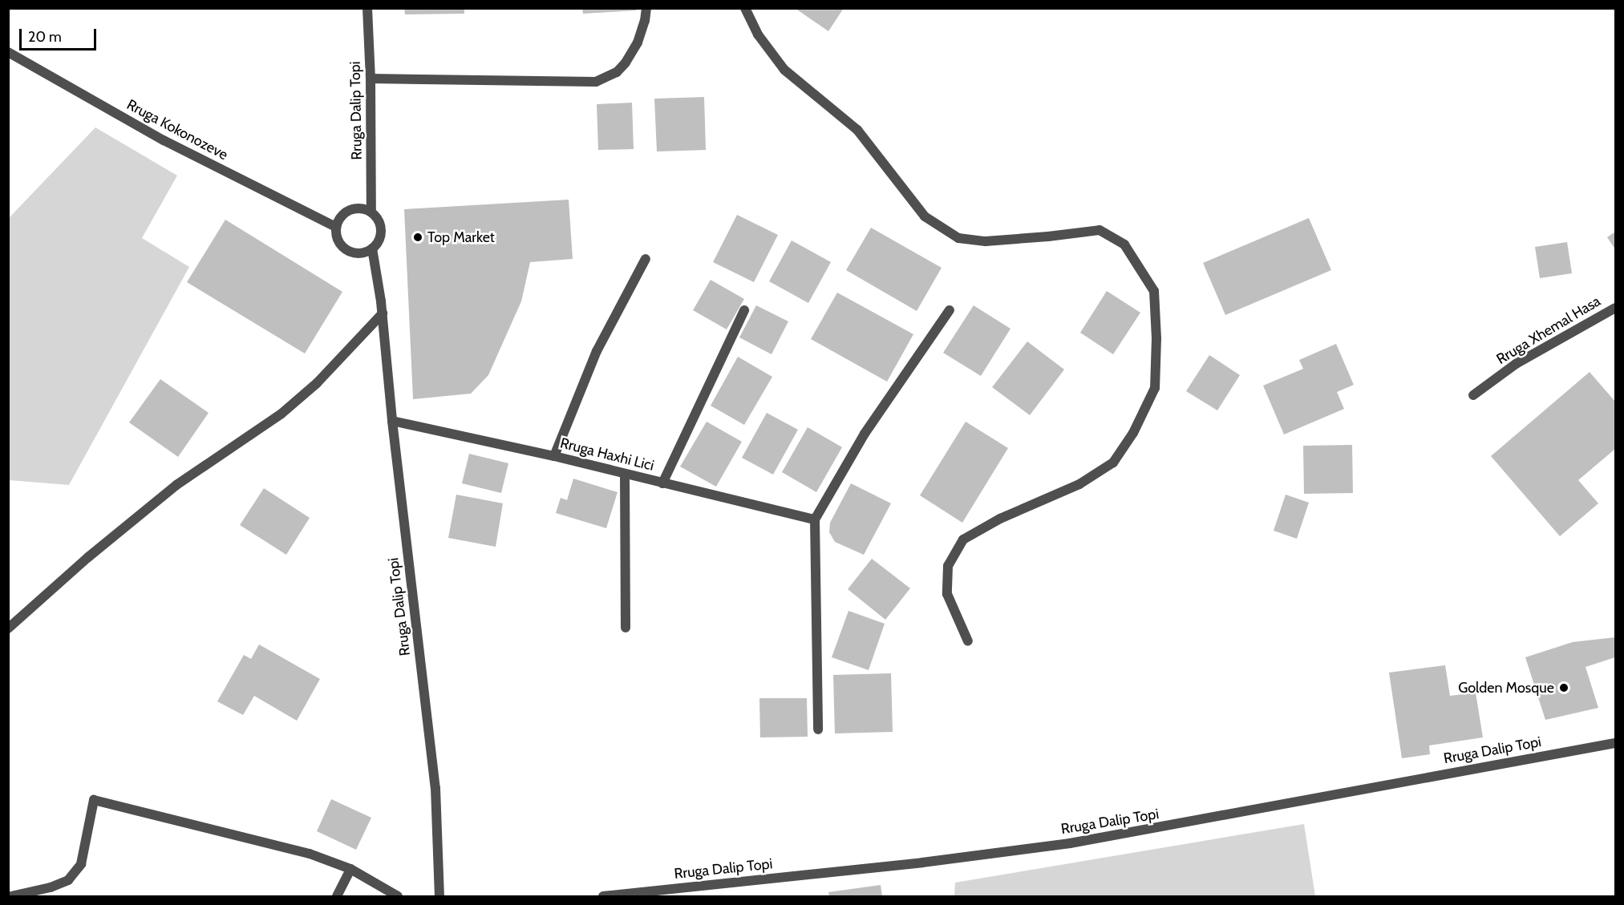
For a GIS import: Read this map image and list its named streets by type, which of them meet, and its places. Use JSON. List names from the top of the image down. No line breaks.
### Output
{"streets":{"street":["Rruga Dalip Topi","Rruga Kokonozeve","Rruga Xhemal Hasa","Rruga Haxhi Lici"]},"crossings":[["Rruga Dalip Topi","Rruga Kokonozeve"],["Rruga Dalip Topi","Rruga Haxhi Lici"]],"places":["Top Market","Golden Mosque"],"scale_bar":"20 m"}
